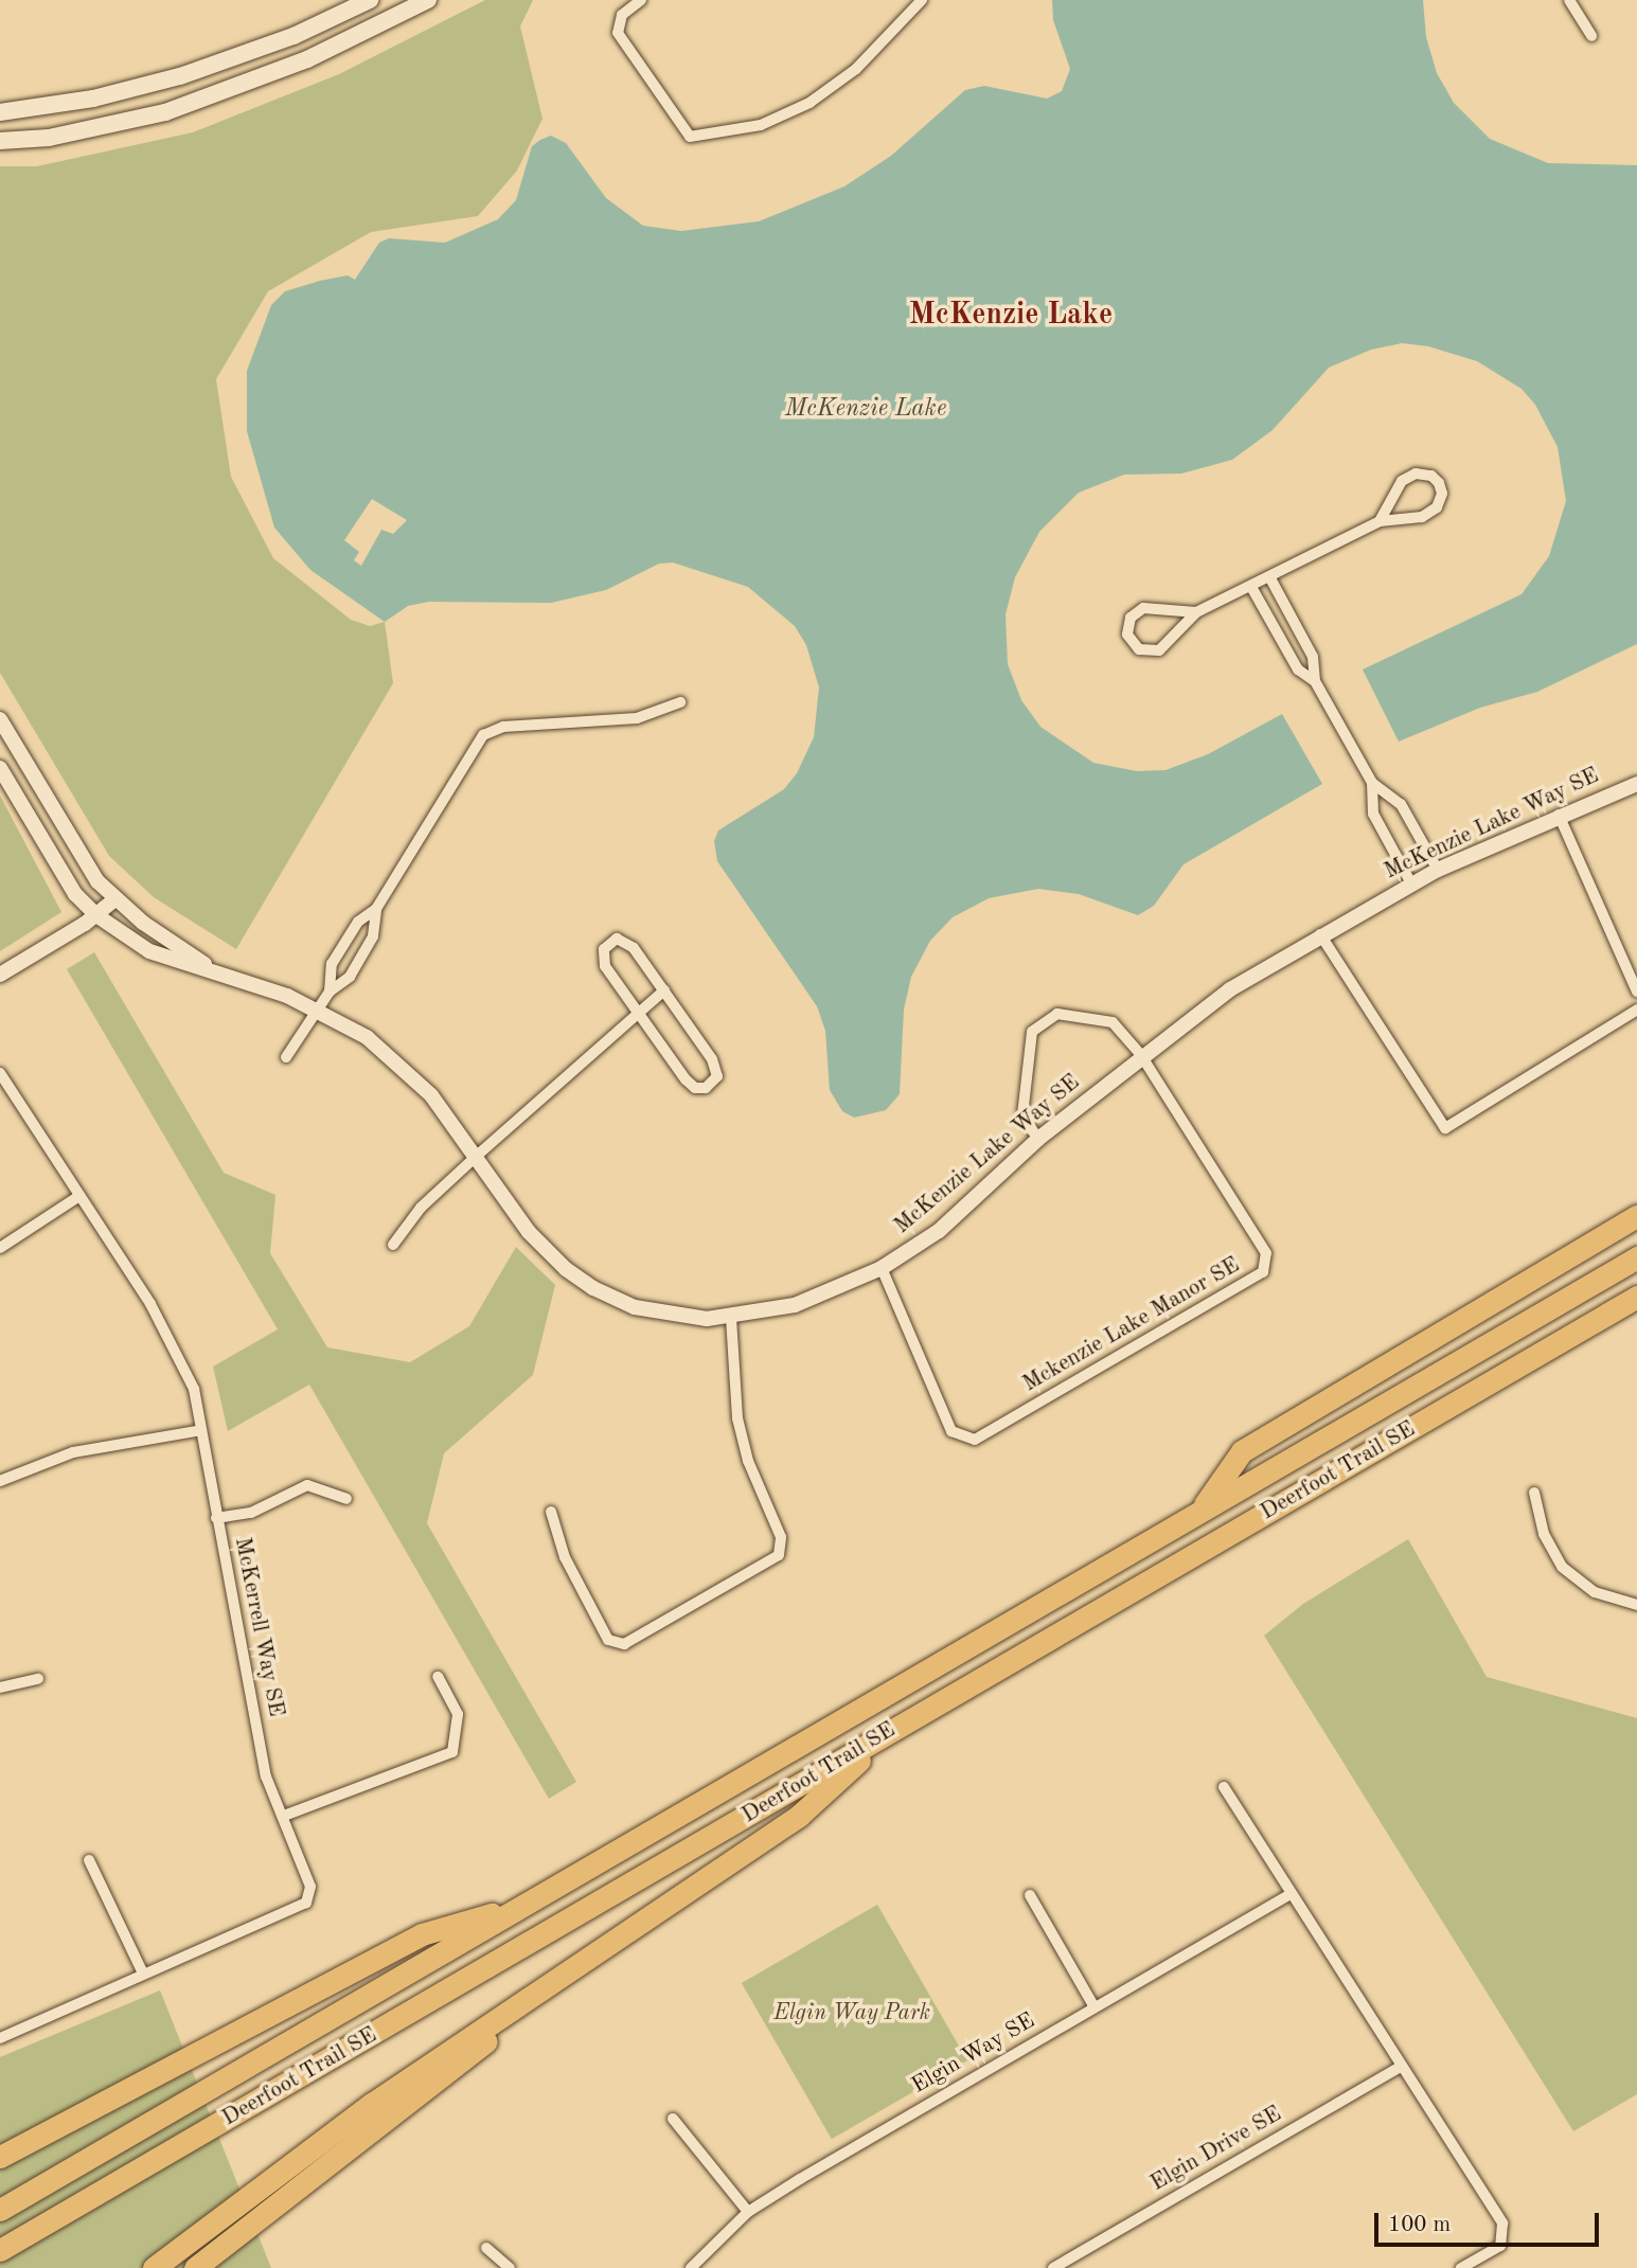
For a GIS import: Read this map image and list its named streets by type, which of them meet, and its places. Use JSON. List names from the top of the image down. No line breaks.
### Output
{"streets":{"highway":["Deerfoot Trail SE"],"street":["McKenzie Lake Way SE","Mckenzie Lake Manor SE","McKerrell Way SE","Elgin Way SE","Elgin Drive SE"]},"crossings":[["McKenzie Lake Way SE","Mckenzie Lake Manor SE"]],"districts":["McKenzie Lake"],"water":["McKenzie Lake"],"parks":["Elgin Way Park"],"scale_bar":"100 m"}
